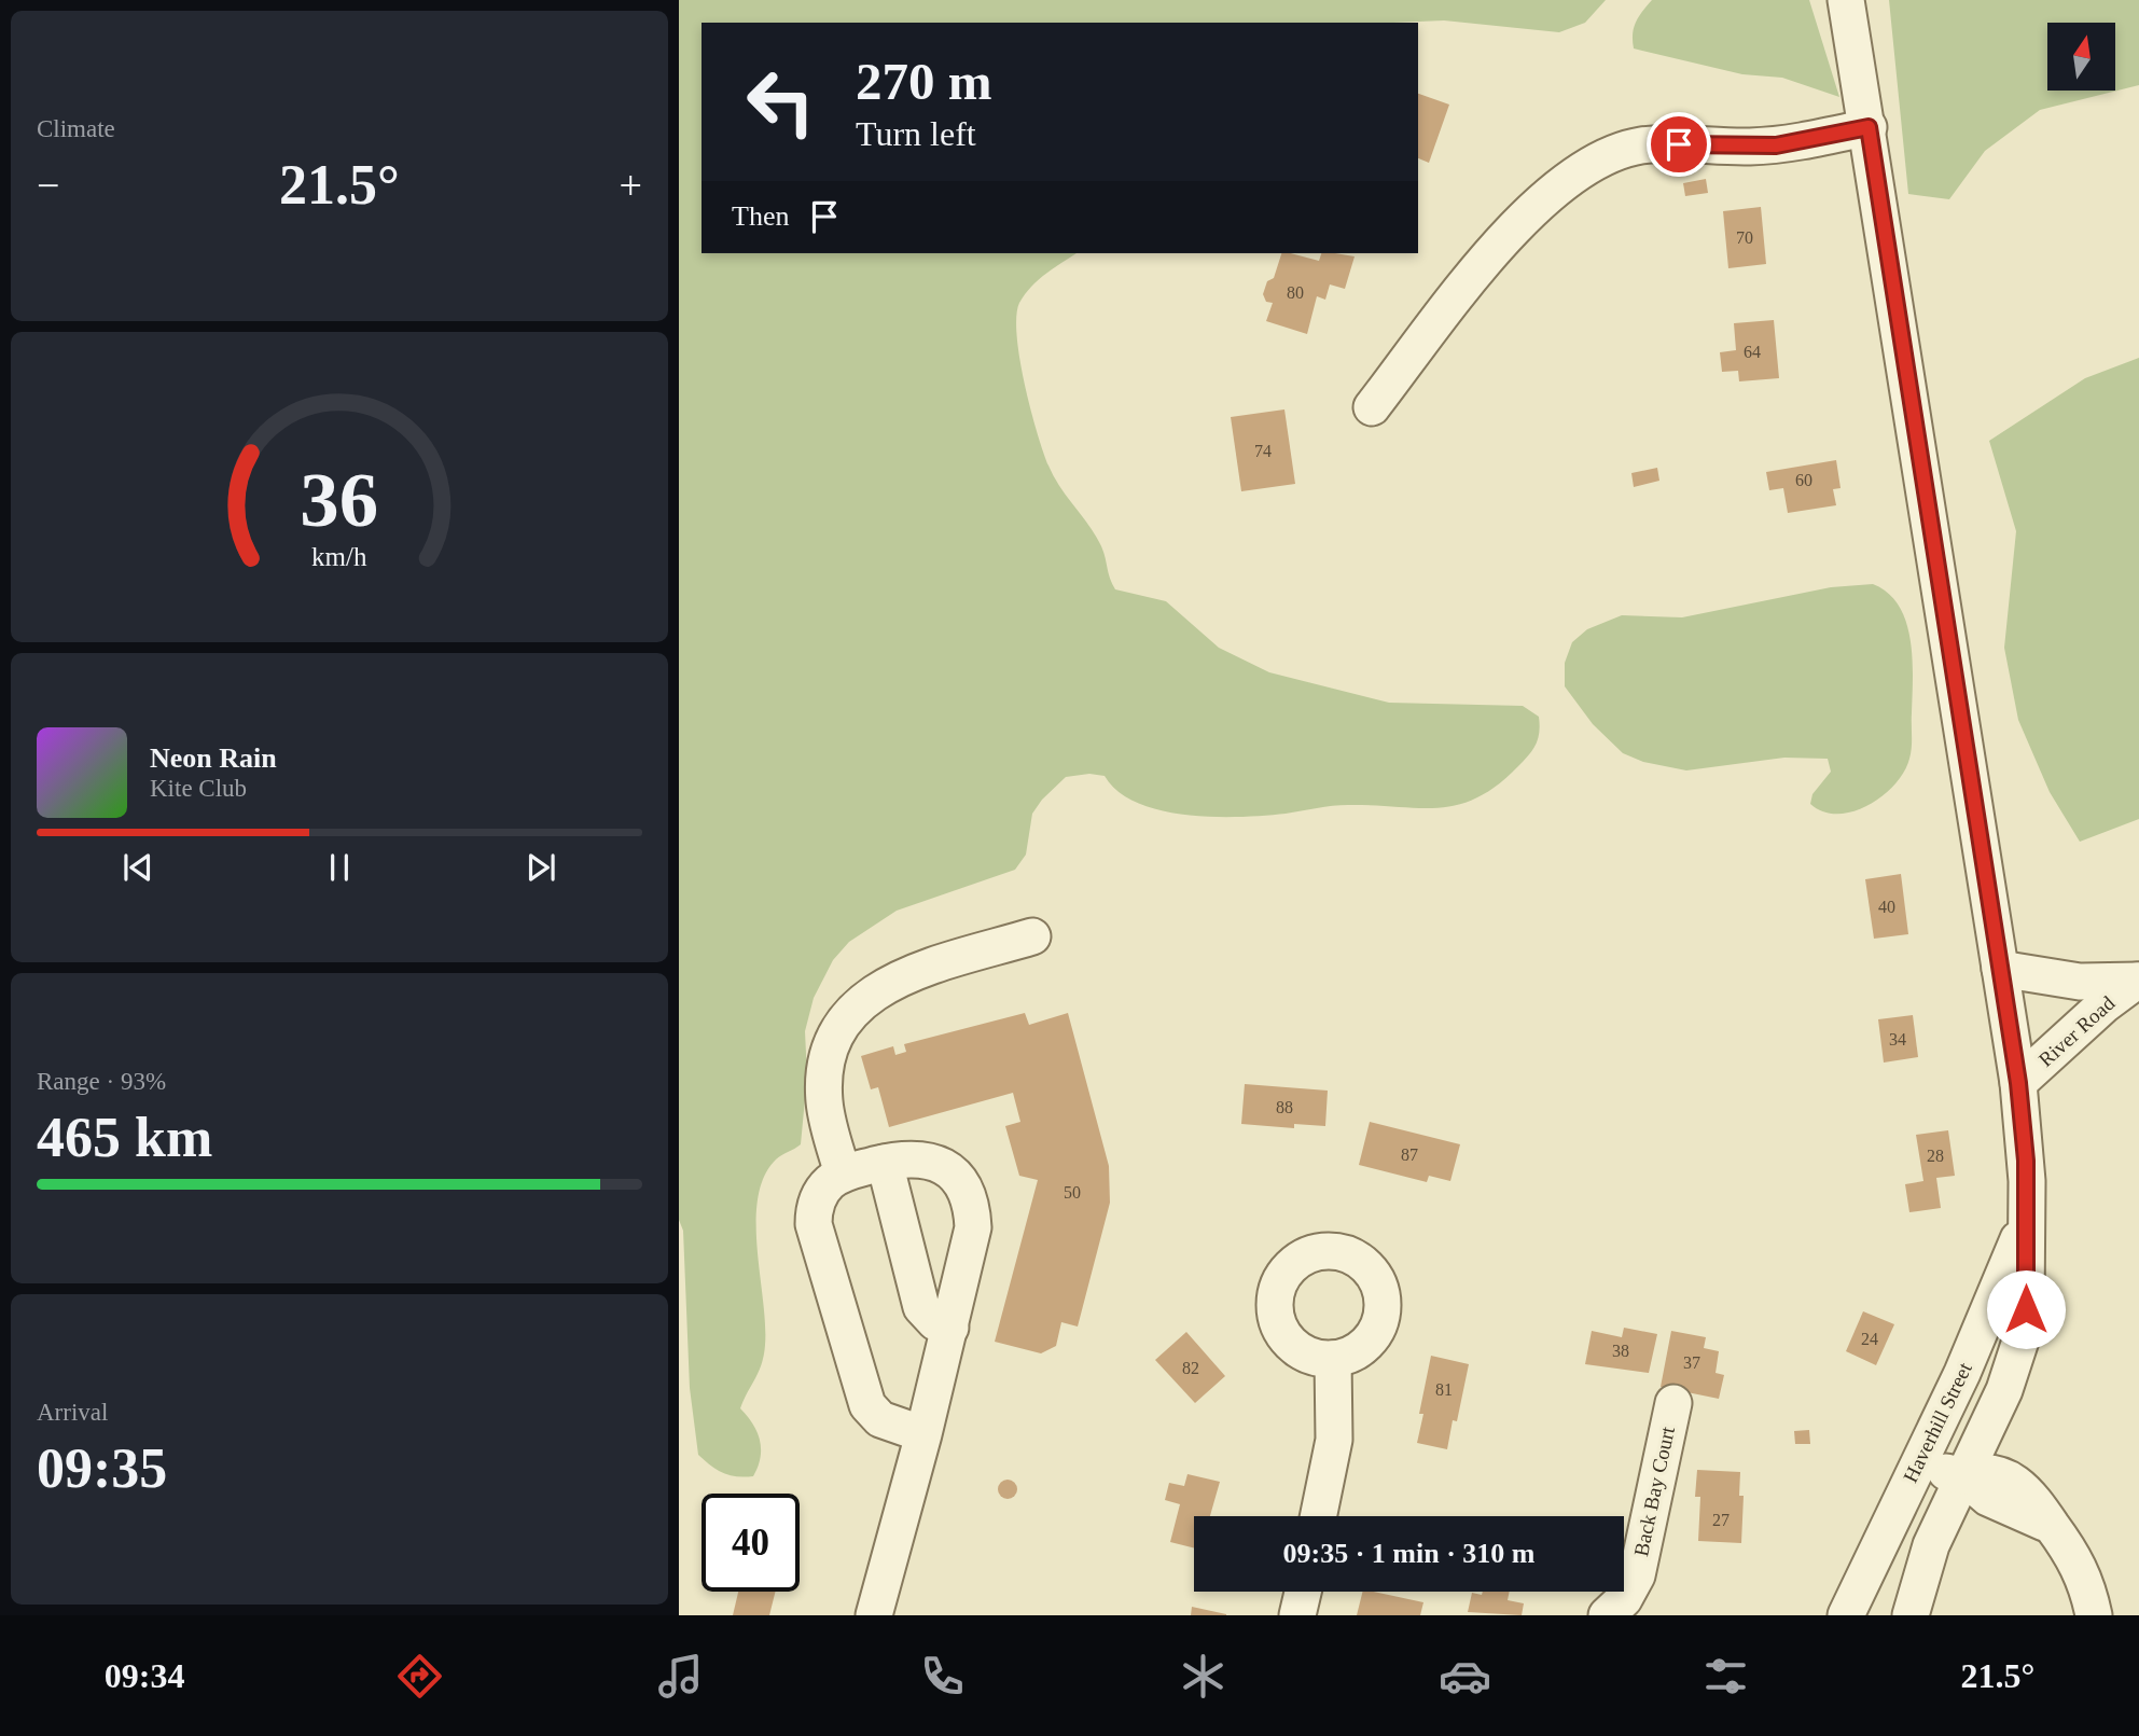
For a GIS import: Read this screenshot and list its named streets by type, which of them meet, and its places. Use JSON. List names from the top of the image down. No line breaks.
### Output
{"streets":{"street":["River Road","Haverhill Street","Back Bay Court"]},"crossings":[["River Road","Haverhill Street"]],"house_numbers":["70","80","64","74","60","40","34","88","87","28","50","24","38","37","82","81","27"],"north":"top","page":{"tile":["Climate",["Range · 93%","465 km"],["Arrival","09:35"]],"turn":["270 m","Turn left"],"heat":["−","21.5°","+"],"then":"Then","song":["Neon Rain","Kite Club"],"limit":"40","trip":"09:35 · 1 min · 310 m","tabs":["09:34","21.5°"],"gauge":["36","km/h"]}}
